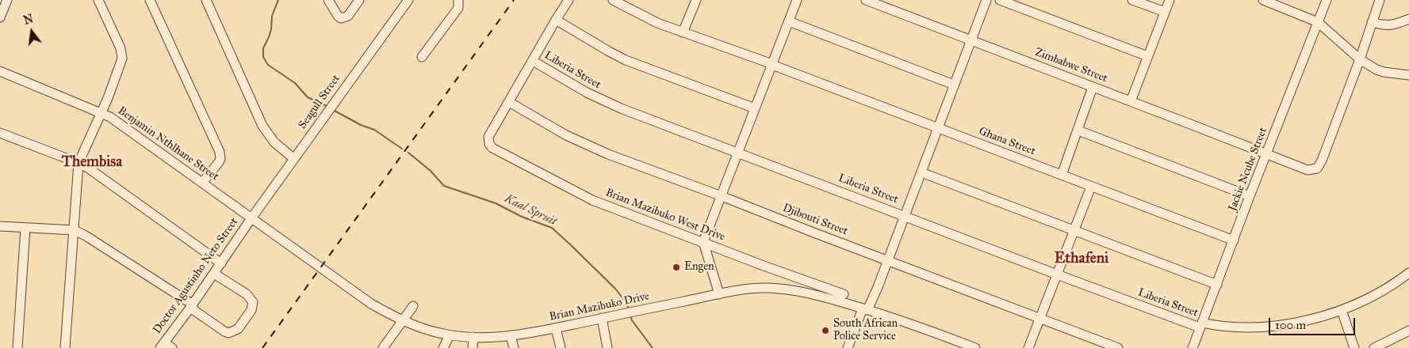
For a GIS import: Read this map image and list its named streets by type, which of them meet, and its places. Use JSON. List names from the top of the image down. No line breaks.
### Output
{"streets":{"street":["Zimbabwe Street","Liberia Street","Seagull Street","Ghana Street","Benjamin Nthlhane Street","Jackie Ncube Street","Brian Mazibuko West Drive","Djibouti Street","Doctor Agustinho Neto Street","Brian Mazibuko Drive"]},"crossings":[["Zimbabwe Street","Jackie Ncube Street"],["Liberia Street","Jackie Ncube Street"],["Seagull Street","Benjamin Nthlhane Street"],["Seagull Street","Doctor Agustinho Neto Street"],["Seagull Street","Brian Mazibuko Drive"],["Ghana Street","Jackie Ncube Street"],["Benjamin Nthlhane Street","Doctor Agustinho Neto Street"],["Benjamin Nthlhane Street","Brian Mazibuko Drive"],["Brian Mazibuko West Drive","Djibouti Street"],["Doctor Agustinho Neto Street","Brian Mazibuko Drive"]],"districts":["Thembisa","Ethafeni"],"water":["Kaal Spruit"],"places":["Engen","South African Police Service"],"scale_bar":"100 m","north":"top"}
